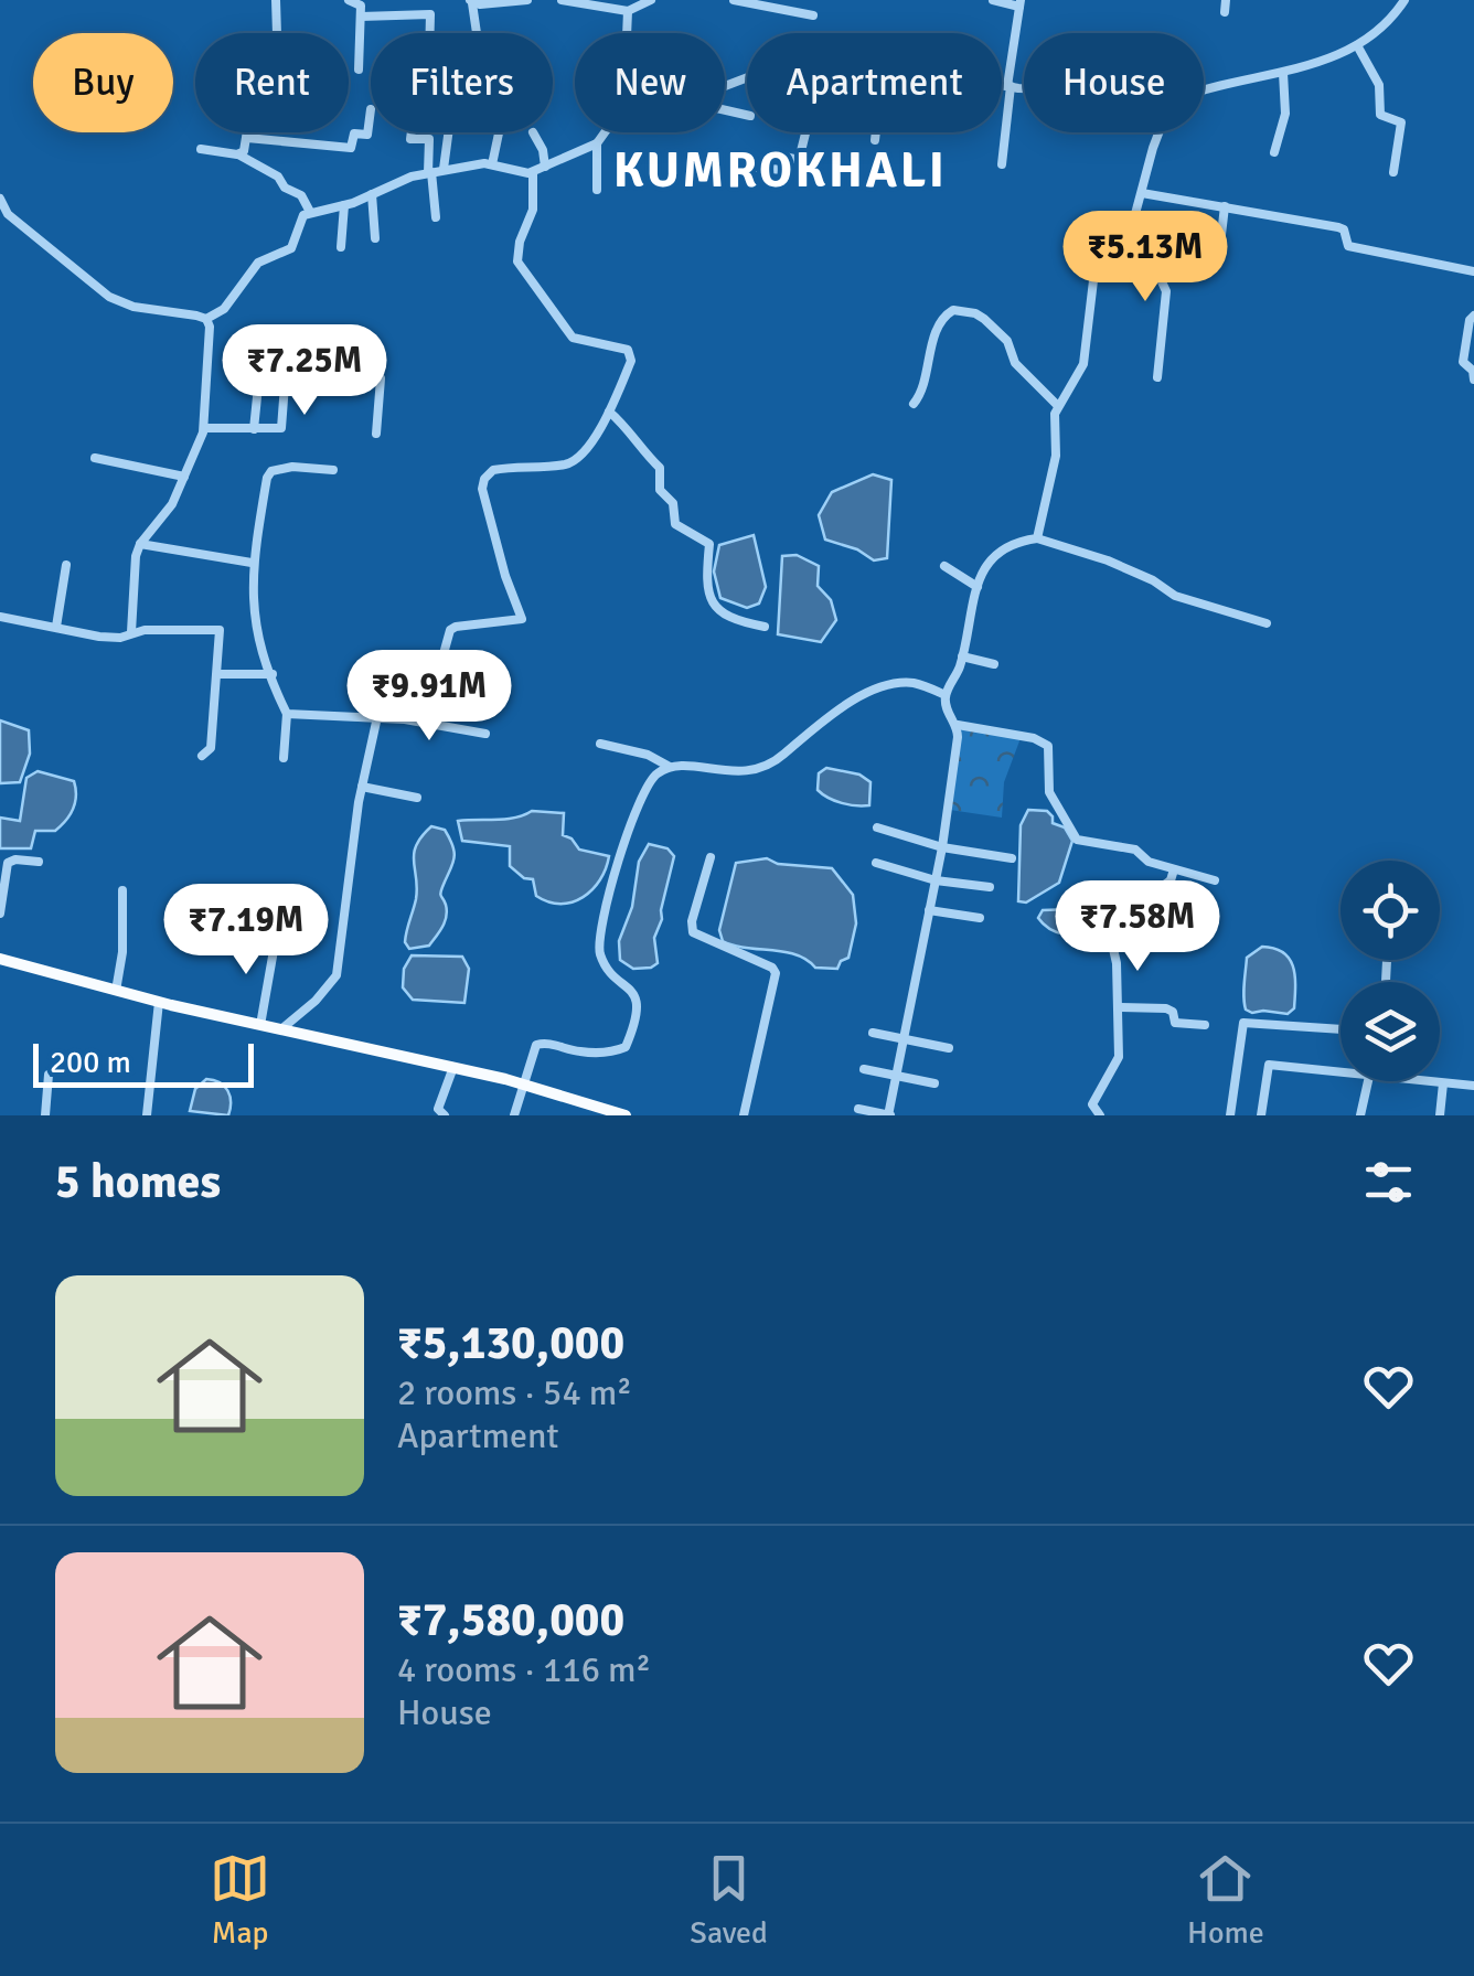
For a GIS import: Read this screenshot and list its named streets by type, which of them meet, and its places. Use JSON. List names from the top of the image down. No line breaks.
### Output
{"districts":["KUMROKHALI"],"scale_bar":"200 m","page":{"chip":["Buy","Rent","Filters","New","Apartment","House"],"price":["₹5.13M","₹7.25M","₹9.91M","₹7.58M","₹7.19M"],"scale":"200 m","heading":"5 homes","list":[{"name":"₹5,130,000","note":"2 rooms · 54 m² · Apartment"},{"name":"₹7,580,000","note":"4 rooms · 116 m² · House"}],"tabs":["Map","Saved","Home"]}}
